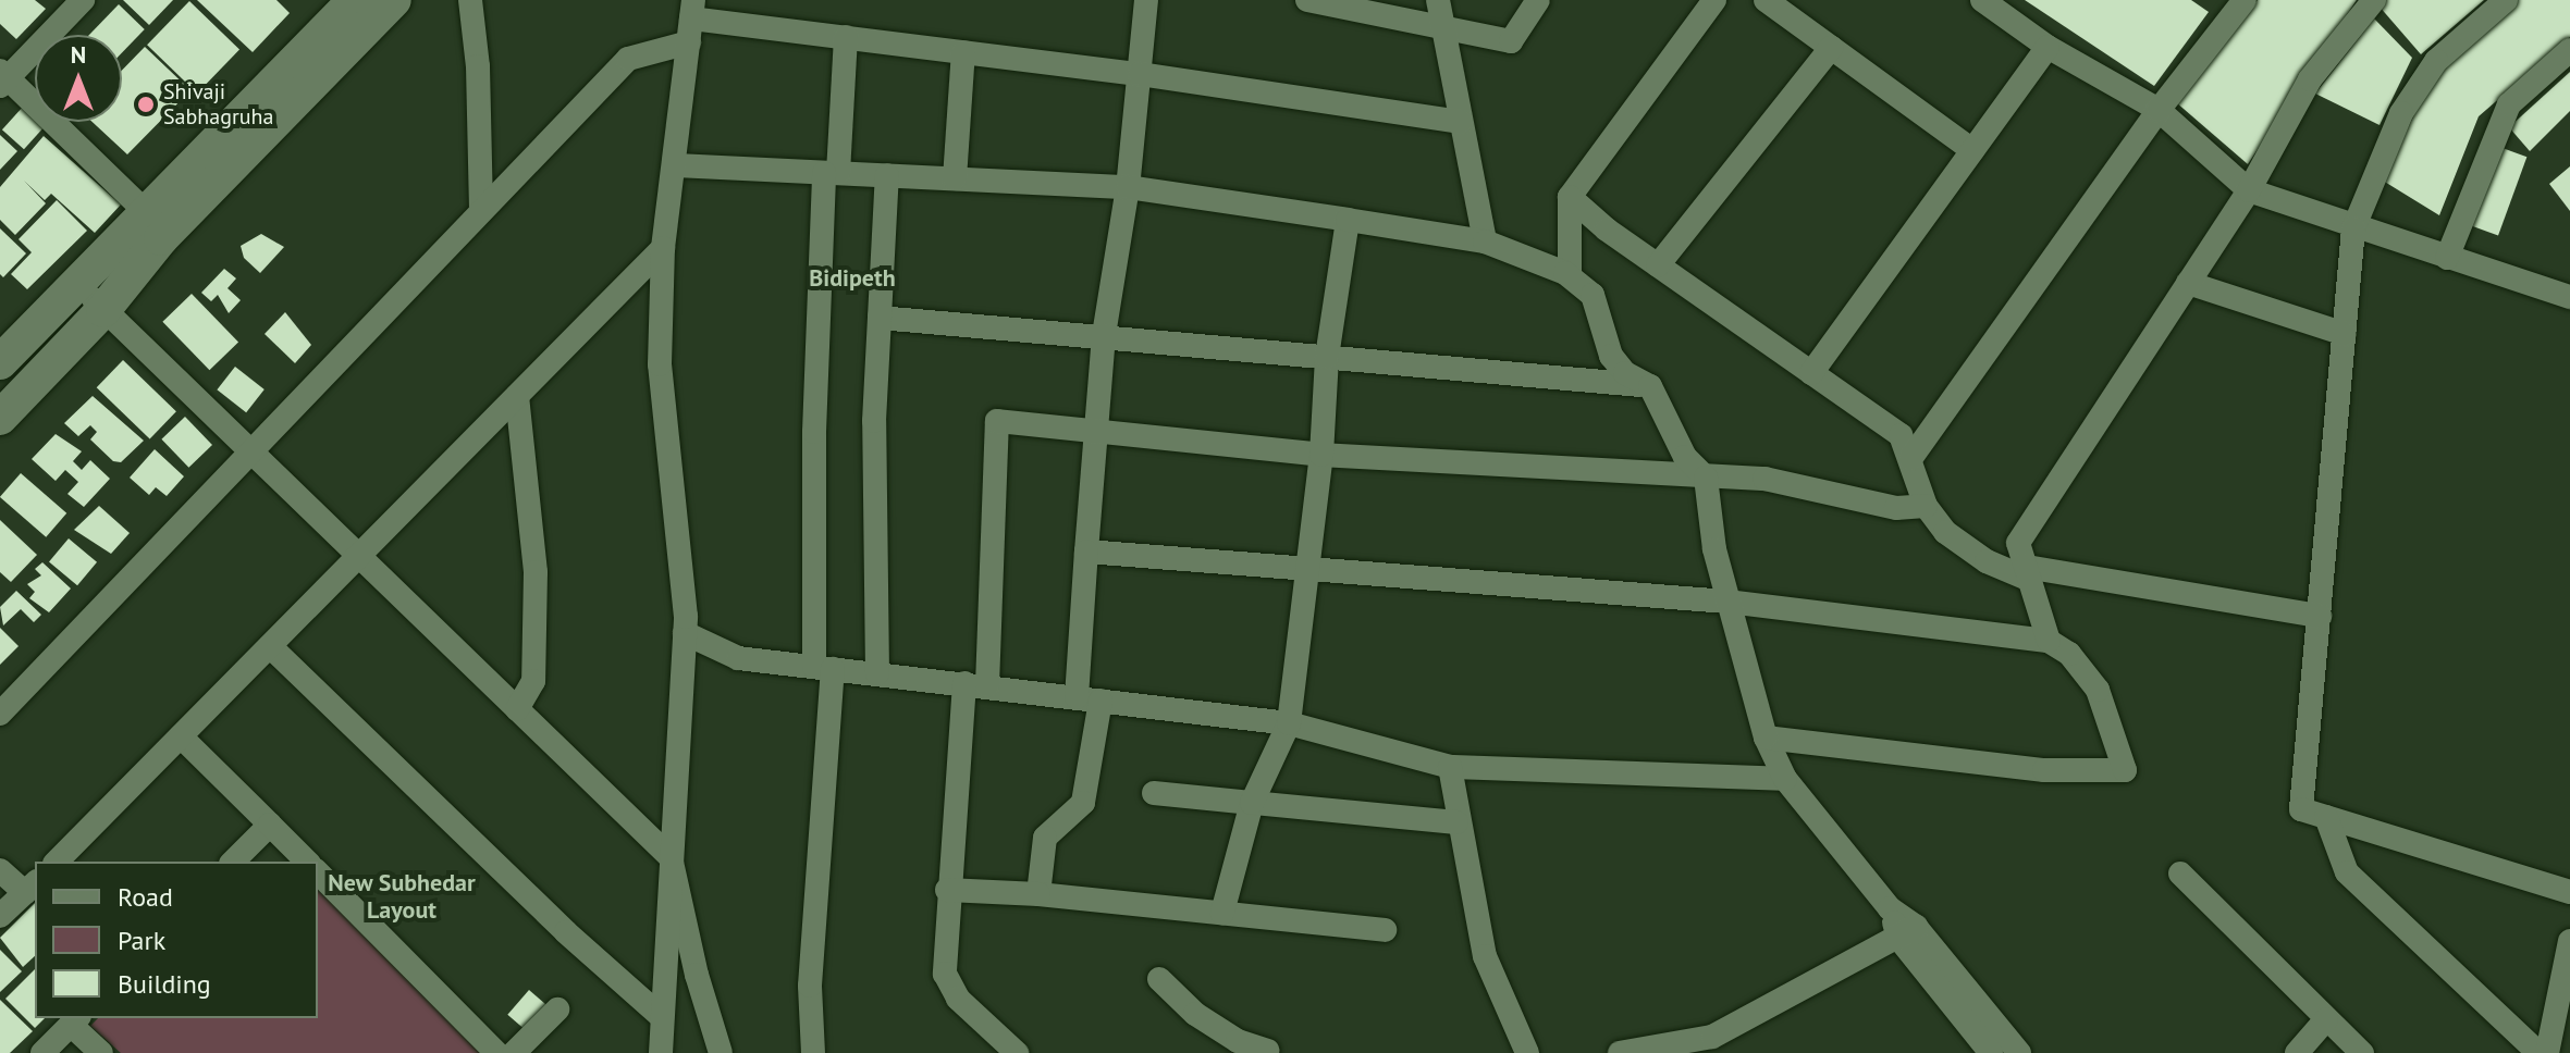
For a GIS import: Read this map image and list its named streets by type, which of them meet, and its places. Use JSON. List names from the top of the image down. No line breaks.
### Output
{"districts":["Bidipeth","New Subhedar Layout"],"places":["Shivaji Sabhagruha"],"legend":["Road","Park","Building"],"north":"top"}
